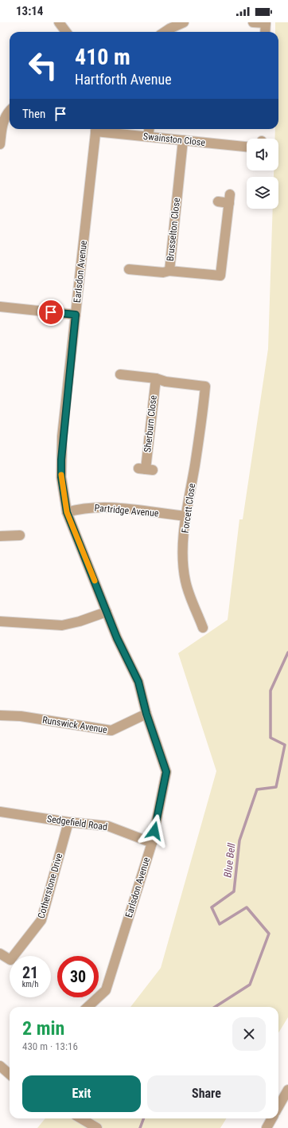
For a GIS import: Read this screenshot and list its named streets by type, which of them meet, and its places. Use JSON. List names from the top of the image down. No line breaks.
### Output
{"streets":{"street":["Swainston Close","Brusselton Close","Earlsdon Avenue","Sherburn Close","Forcett Close","Partridge Avenue","Runswick Avenue","Sedgefield Road","Cotherstone Drive"]},"crossings":[["Swainston Close","Brusselton Close"],["Swainston Close","Earlsdon Avenue"],["Earlsdon Avenue","Partridge Avenue"],["Earlsdon Avenue","Runswick Avenue"],["Earlsdon Avenue","Sedgefield Road"],["Sherburn Close","Forcett Close"],["Forcett Close","Partridge Avenue"],["Sedgefield Road","Cotherstone Drive"]],"water":["Blue Bell"],"page":{"status":"13:14","turn":["410 m","Hartforth Avenue"],"then":"Then","speed":"21 km/h","limit":"30","heading":["2 min","430 m · 13:16"],"buttons":["Exit","Share"]}}
